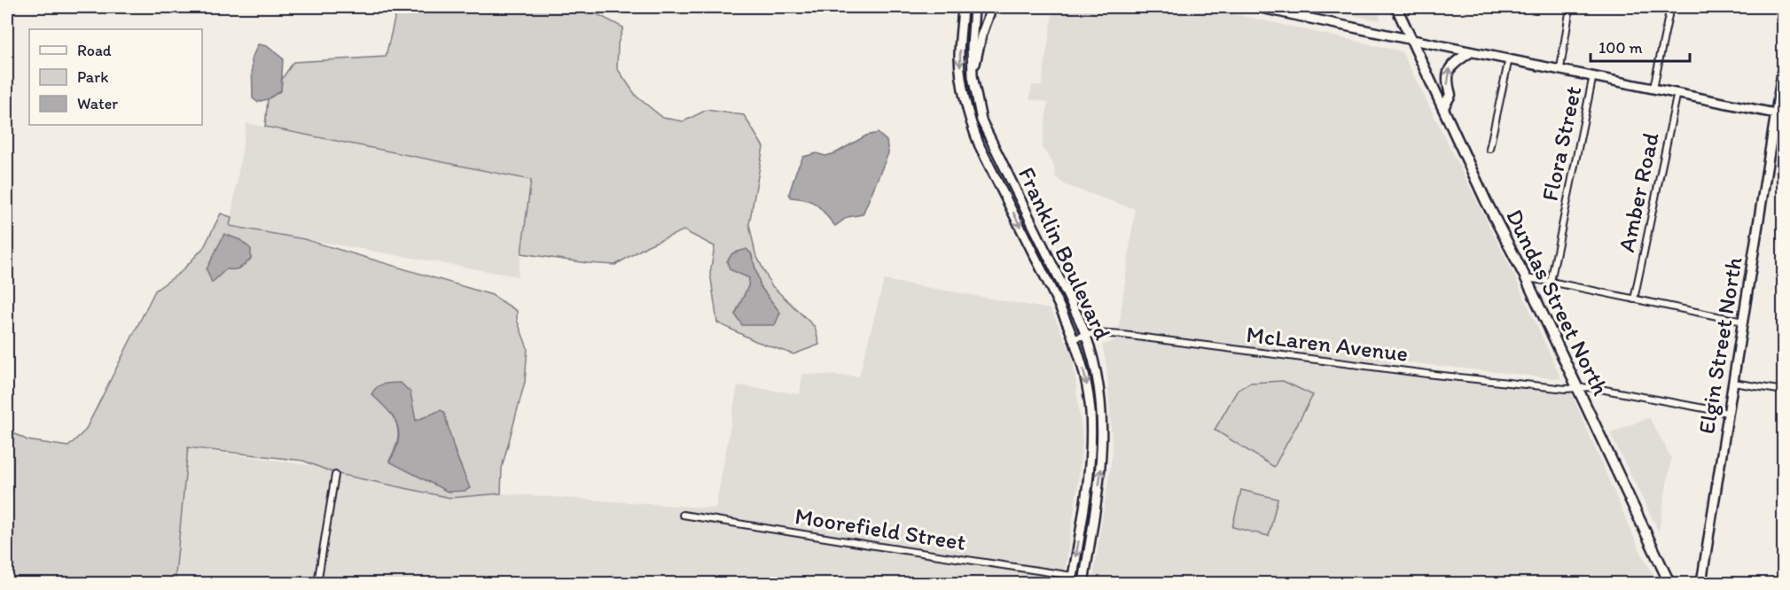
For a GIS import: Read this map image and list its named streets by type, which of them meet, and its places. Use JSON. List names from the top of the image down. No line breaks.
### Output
{"streets":{"main road":["Franklin Boulevard","Dundas Street North","Elgin Street North"],"street":["Flora Street","Amber Road","McLaren Avenue","Moorefield Street"]},"crossings":[["Franklin Boulevard","McLaren Avenue"],["Franklin Boulevard","Moorefield Street"],["Dundas Street North","McLaren Avenue"],["McLaren Avenue","Elgin Street North"]],"legend":["Road","Park","Water"],"scale_bar":"100 m"}
